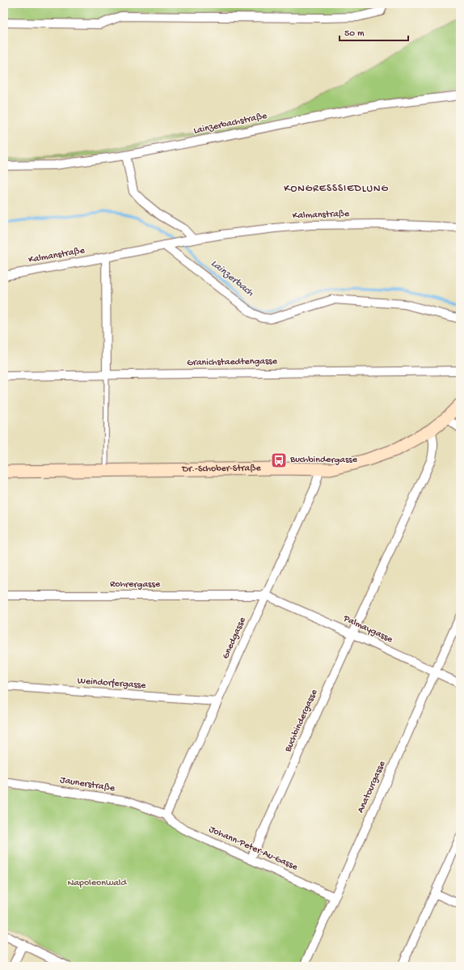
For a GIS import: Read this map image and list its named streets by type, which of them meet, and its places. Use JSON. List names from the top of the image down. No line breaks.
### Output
{"streets":{"street":["Lainzerbachstraße","Kalmanstraße","Granichstaedtengasse","Dr.-Schober-Straße","Rohrergasse","Palmaygasse","Gnedgasse","Weindorfergasse","Buchbindergasse","Jaunerstraße","Anatourgasse","Johann-Peter-Au-Gasse"]},"crossings":[["Dr.-Schober-Straße","Gnedgasse"],["Dr.-Schober-Straße","Buchbindergasse"],["Rohrergasse","Palmaygasse"],["Rohrergasse","Gnedgasse"],["Palmaygasse","Gnedgasse"],["Palmaygasse","Buchbindergasse"],["Palmaygasse","Anatourgasse"],["Gnedgasse","Weindorfergasse"],["Gnedgasse","Jaunerstraße"],["Gnedgasse","Johann-Peter-Au-Gasse"],["Buchbindergasse","Johann-Peter-Au-Gasse"],["Jaunerstraße","Johann-Peter-Au-Gasse"],["Anatourgasse","Johann-Peter-Au-Gasse"]],"districts":["KONGRESSSIEDLUNG"],"water":["Lainzerbach"],"parks":["Napoleonwald"],"places":{"bus stop":["Buchbindergasse"]},"scale_bar":"50 m"}
